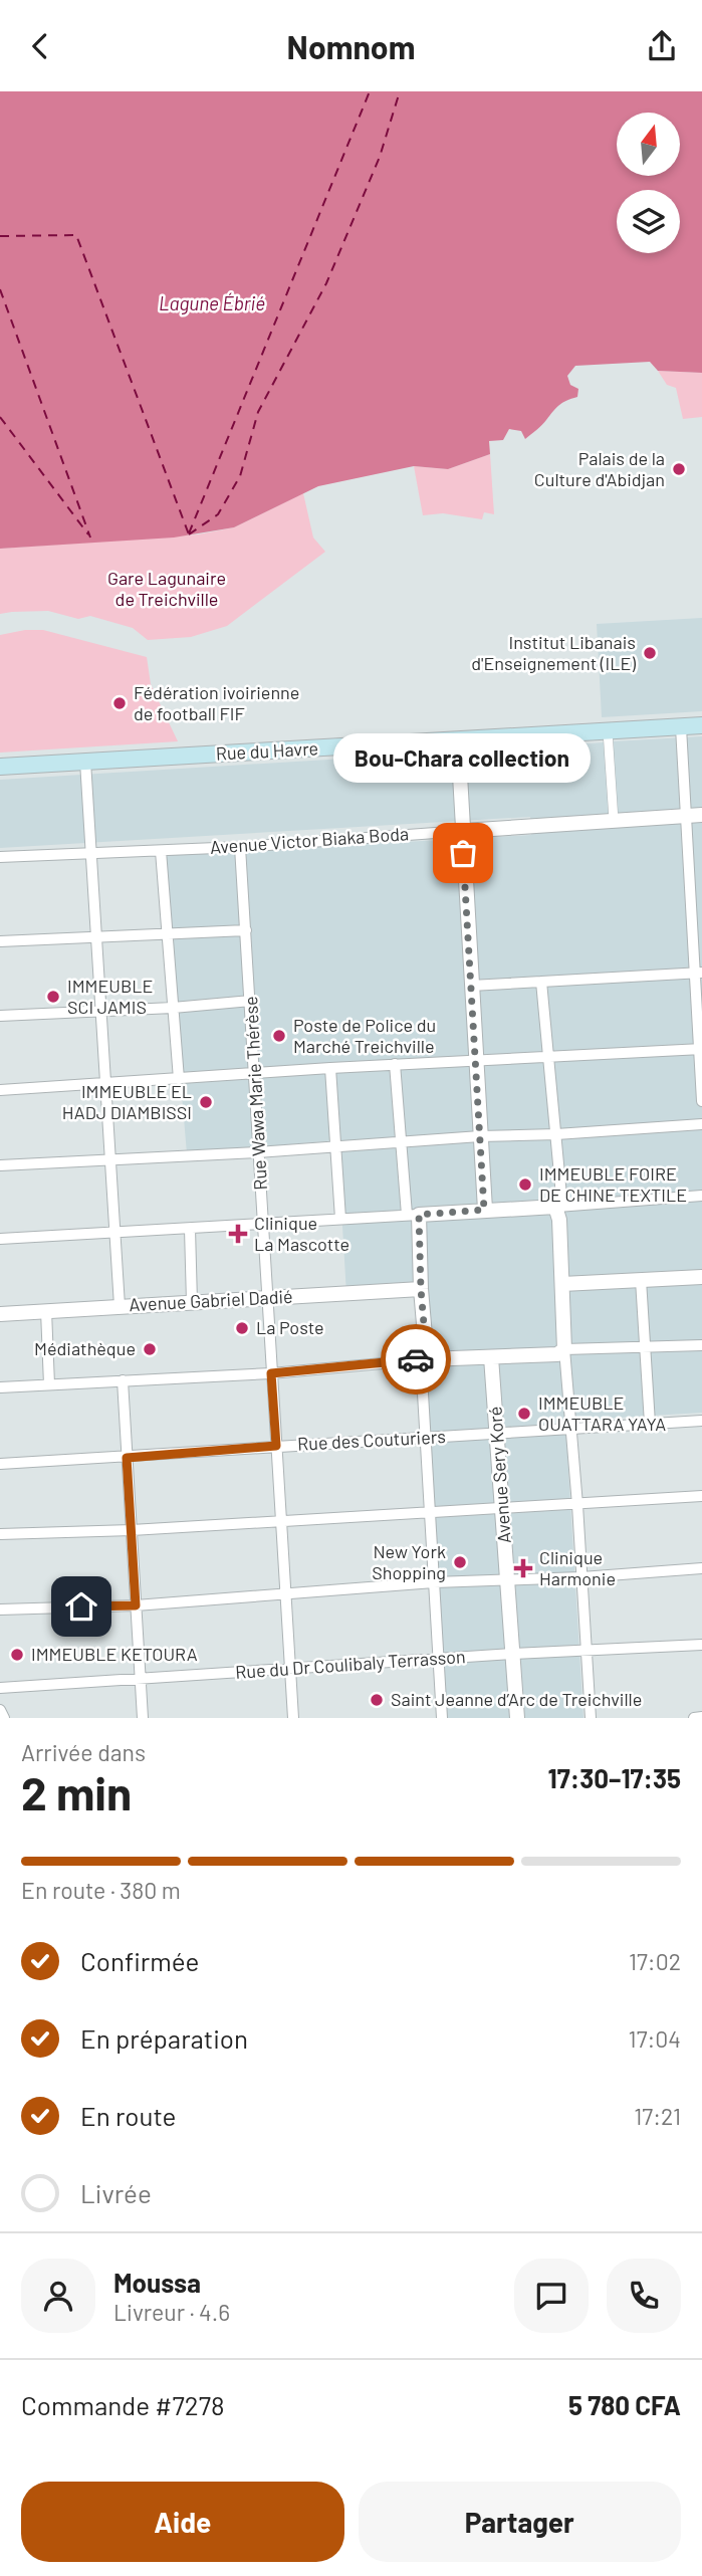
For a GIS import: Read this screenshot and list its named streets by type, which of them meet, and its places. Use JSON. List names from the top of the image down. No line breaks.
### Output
{"streets":{"main road":["Rue du Havre"],"street":["Avenue Victor Biaka Boda","Rue Wawa Marie Thérèse","Avenue Gabriel Dadié","Rue des Couturiers","Avenue Sery Koré","Rue du Dr Coulibaly Terrasson"]},"crossings":[["Avenue Victor Biaka Boda","Rue Wawa Marie Thérèse"],["Rue Wawa Marie Thérèse","Avenue Gabriel Dadié"],["Rue Wawa Marie Thérèse","Rue des Couturiers"],["Rue Wawa Marie Thérèse","Rue du Dr Coulibaly Terrasson"],["Rue des Couturiers","Avenue Sery Koré"],["Avenue Sery Koré","Rue du Dr Coulibaly Terrasson"]],"water":["Lagune Ébrié"],"parks":["Gare Lagunaire de Treichville"],"places":{"other":["Palais de la Culture d'Abidjan","Institut Libanais d'Enseignement (ILE)","Fédération ivoirienne de football FIF","Bou-Chara collection","IMMEUBLE SCI JAMIS","Poste de Police du Marché Treichville","IMMEUBLE EL HADJ DIAMBISSI","IMMEUBLE FOIRE DE CHINE TEXTILE","La Poste","Médiathèque","IMMEUBLE OUATTARA YAYA","New York Shopping","IMMEUBLE KETOURA","Saint Jeanne d’Arc de Treichville"],"health":["Clinique La Mascotte","Clinique Harmonie"]},"north":"top","page":{"header":"Nomnom","bubble":"Bou-Chara collection","heading":["2 min","Arrivée dans","17:30–17:35"],"panel":["Moussa","Livreur · 4.6","Commande #7278","5 780 CFA"],"bar":"En route · 380 m","list":[["Confirmée","17:02"],["En préparation","17:04"],["En route","17:21"],"Livrée"],"buttons":["Aide","Partager"]}}
